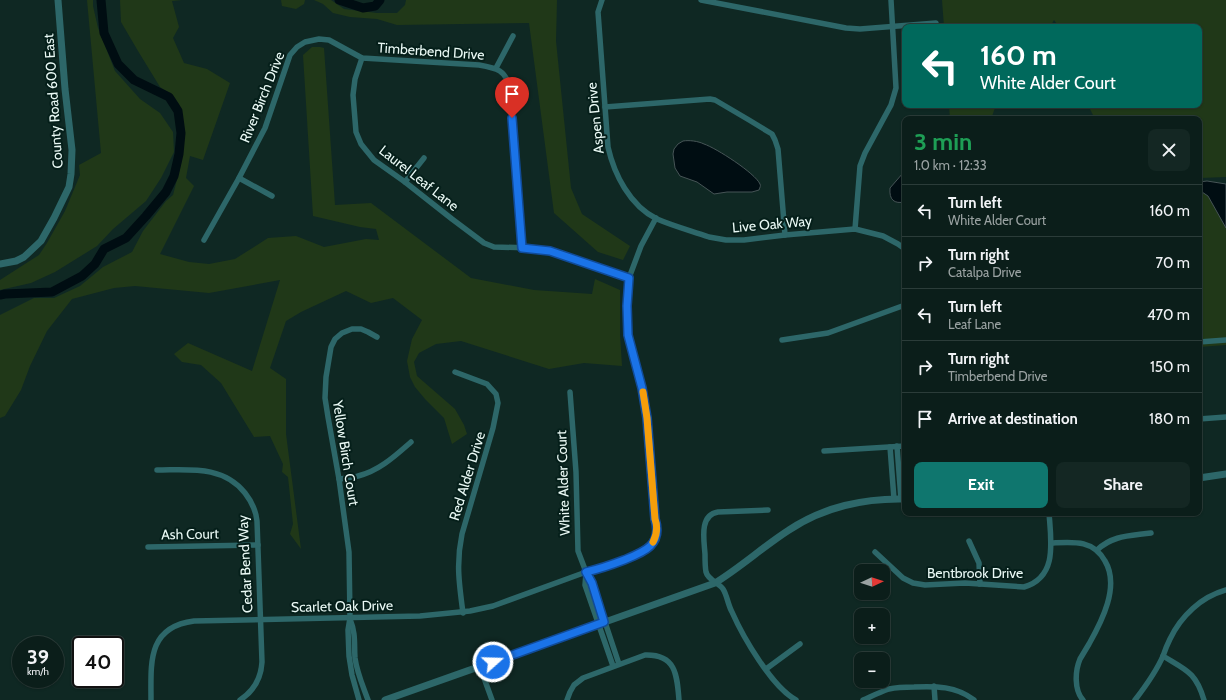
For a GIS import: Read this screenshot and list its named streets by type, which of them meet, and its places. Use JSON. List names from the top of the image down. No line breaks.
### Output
{"streets":{"street":["Timberbend Drive","River Birch Drive","County Road 600 East","Aspen Drive","Laurel Leaf Lane","Live Oak Way","Yellow Birch Court","Red Alder Drive","White Alder Court","Ash Court","Cedar Bend Way","Bentbrook Drive","Scarlet Oak Drive"]},"crossings":[["Timberbend Drive","River Birch Drive"],["Timberbend Drive","Laurel Leaf Lane"],["River Birch Drive","Laurel Leaf Lane"],["Aspen Drive","Live Oak Way"],["Aspen Drive","Scarlet Oak Drive"],["Laurel Leaf Lane","Scarlet Oak Drive"],["Live Oak Way","Scarlet Oak Drive"],["Yellow Birch Court","Scarlet Oak Drive"],["Red Alder Drive","Scarlet Oak Drive"],["White Alder Court","Scarlet Oak Drive"],["Ash Court","Cedar Bend Way"],["Cedar Bend Way","Scarlet Oak Drive"]],"north":"right","page":{"turn":["160 m","White Alder Court"],"heading":["3 min","1.0 km · 12:33"],"list":[{"name":"Turn left","note":"White Alder Court","value":"160 m"},{"name":"Turn right","note":"Catalpa Drive","value":"70 m"},{"name":"Turn left","note":"Leaf Lane","value":"470 m"},{"name":"Turn right","note":"Timberbend Drive","value":"150 m"},{"name":"Arrive at destination","value":"180 m"}],"buttons":["Exit","Share"],"map_buttons":["+","−"],"speed":"39 km/h","limit":"40"}}
